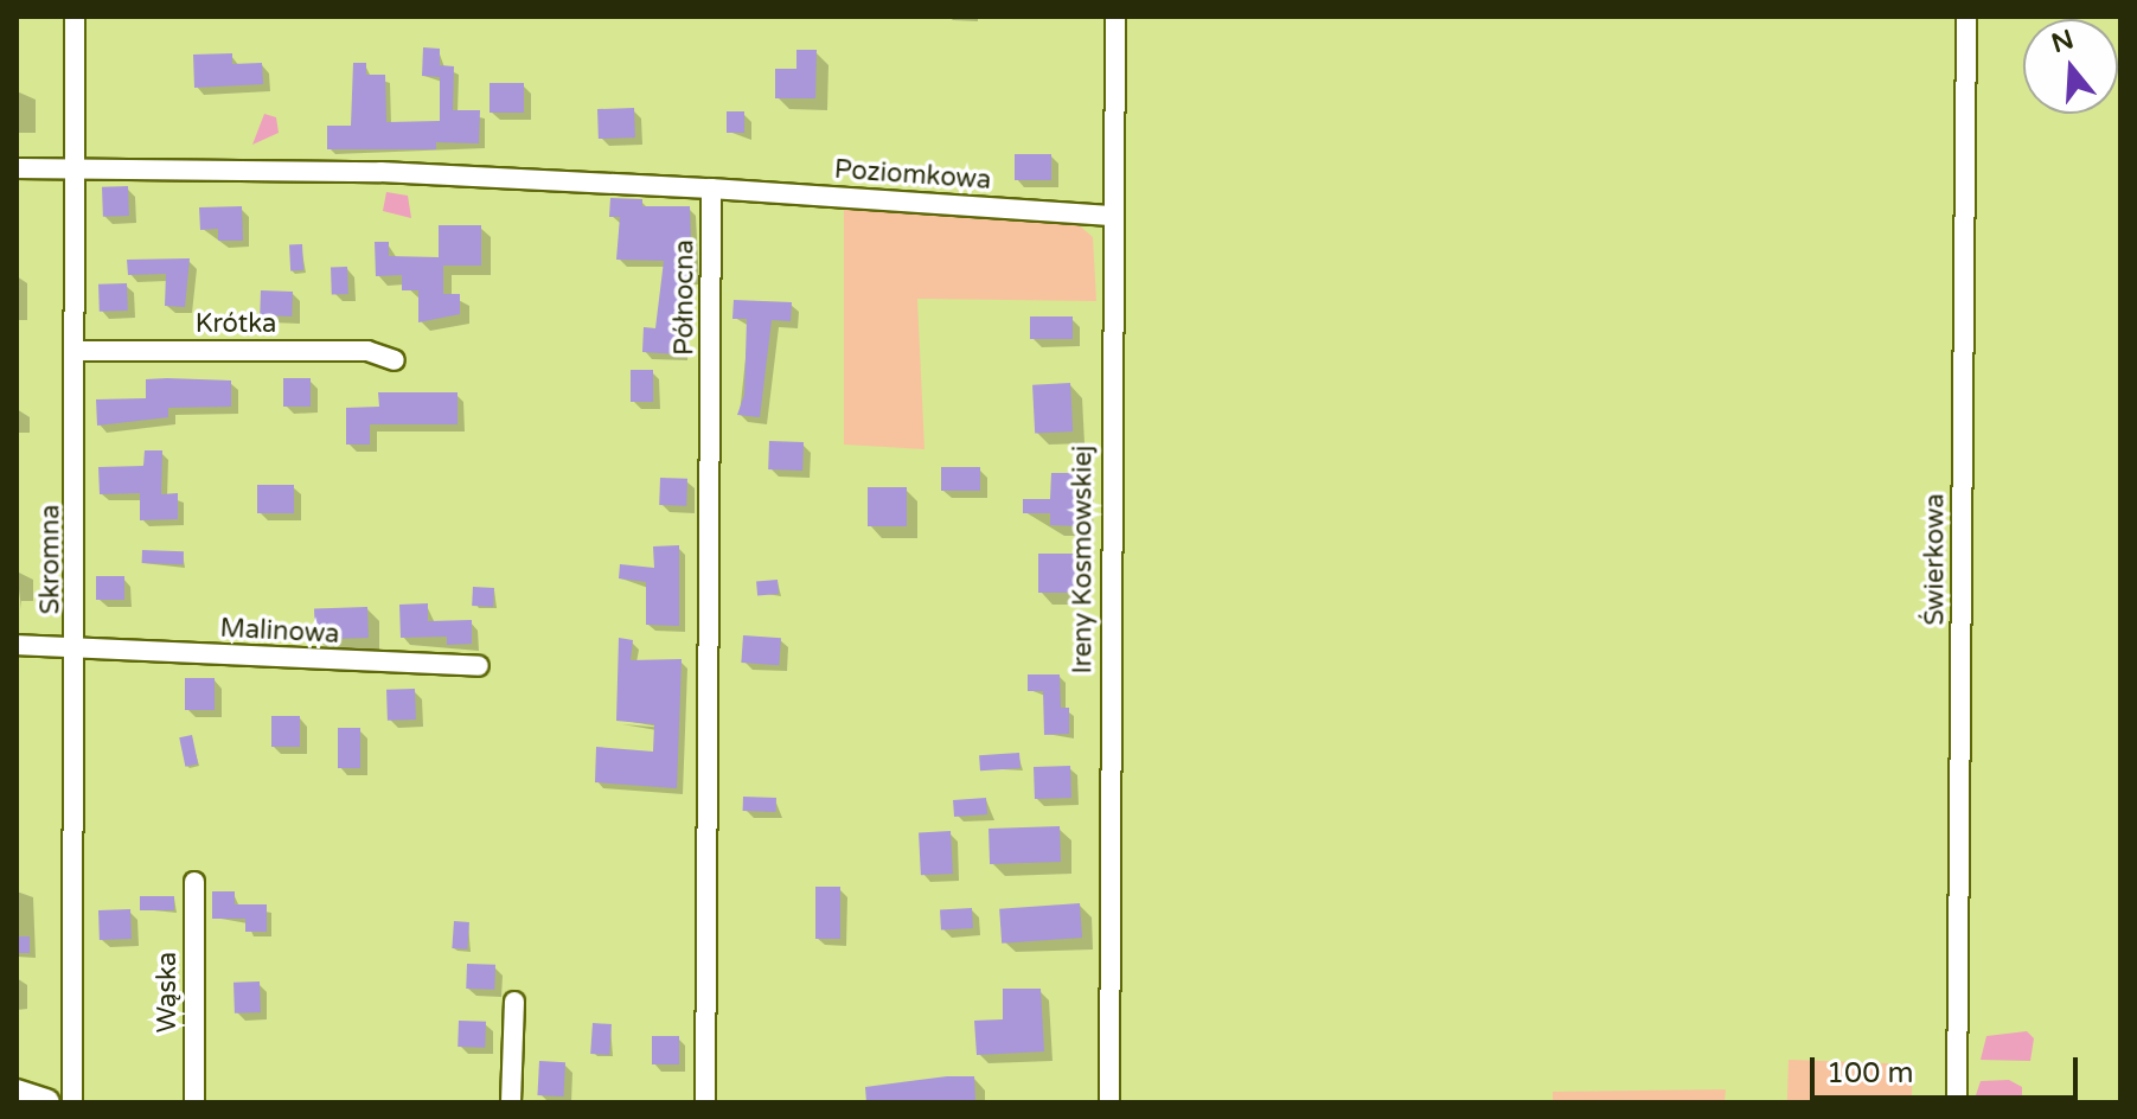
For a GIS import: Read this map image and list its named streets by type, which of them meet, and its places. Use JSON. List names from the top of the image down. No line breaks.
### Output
{"streets":{"street":["Poziomkowa","Północna","Krótka","Skromna","Ireny Kosmowskiej","Świerkowa","Malinowa","Wąska"]},"crossings":[["Poziomkowa","Północna"],["Poziomkowa","Ireny Kosmowskiej"],["Krótka","Skromna"],["Skromna","Malinowa"]],"scale_bar":"100 m","north":"top"}
